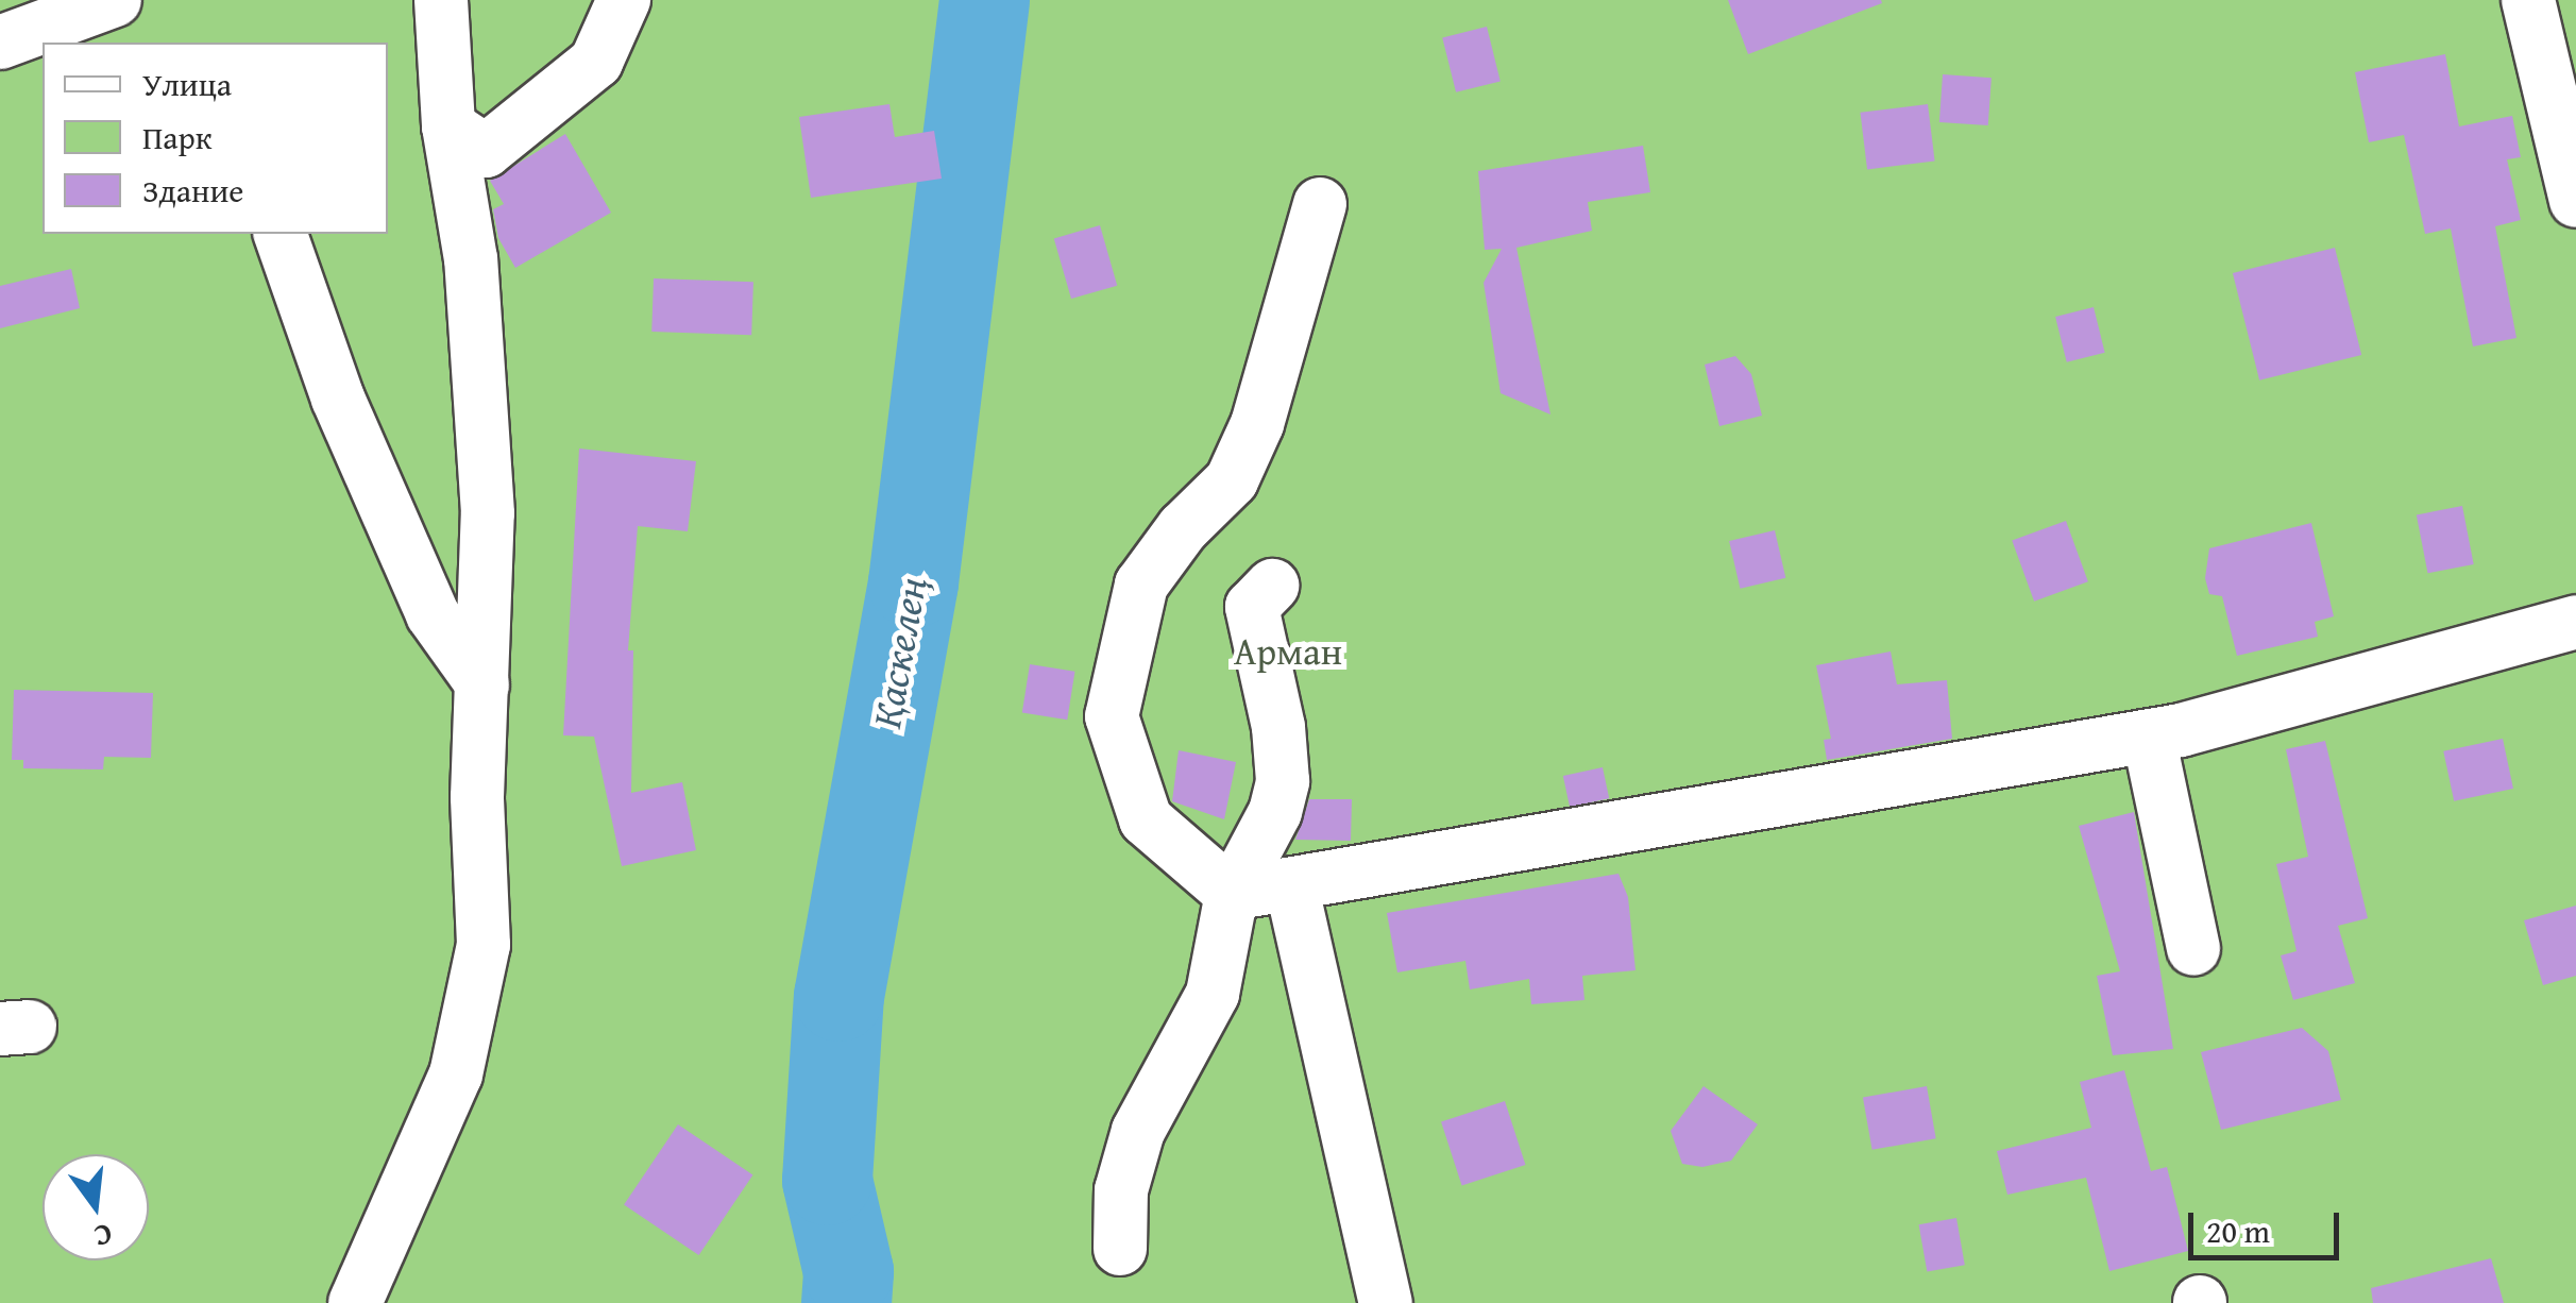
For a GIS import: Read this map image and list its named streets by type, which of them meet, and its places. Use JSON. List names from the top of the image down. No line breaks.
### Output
{"water":["Қаскелең"],"parks":["Арман"],"legend":["Улица","Парк","Здание"],"scale_bar":"20 m","north":"bottom"}
